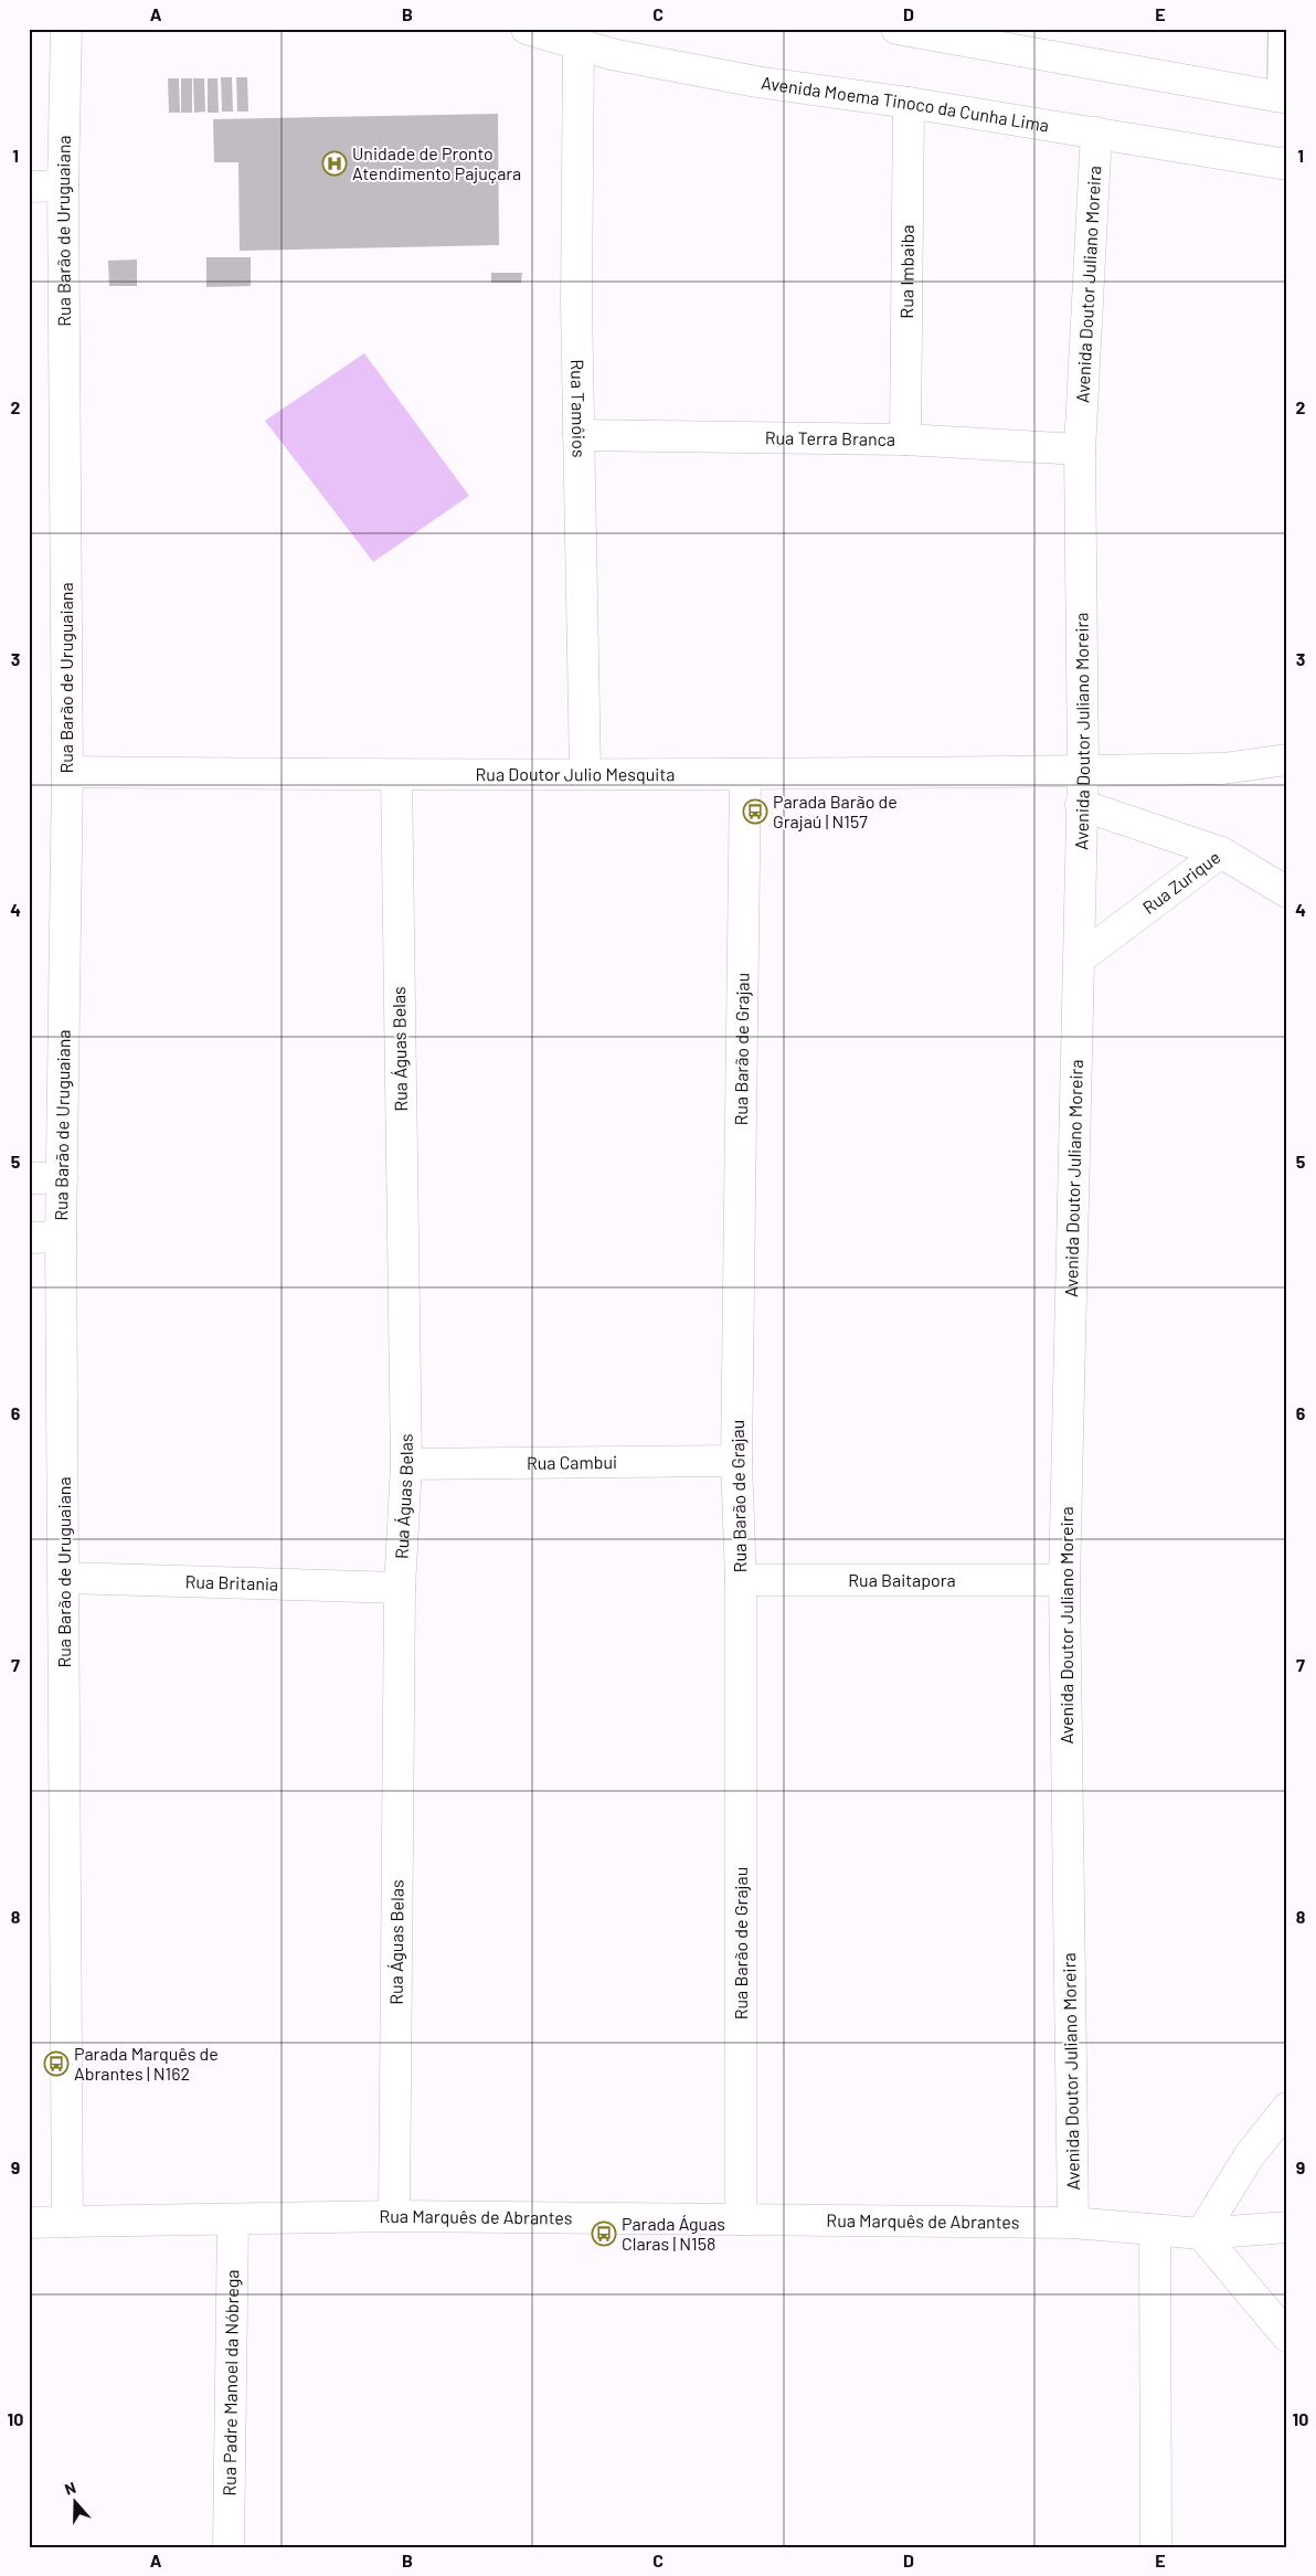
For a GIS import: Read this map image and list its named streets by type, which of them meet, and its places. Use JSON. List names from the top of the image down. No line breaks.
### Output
{"streets":{"street":["Avenida Moema Tinoco da Cunha Lima","Rua Barão de Uruguaiana","Rua Imbaiba","Avenida Doutor Juliano Moreira","Rua Tamôios","Rua Terra Branca","Rua Doutor Julio Mesquita","Rua Zurique","Rua Águas Belas","Rua Barão de Grajau","Rua Cambui","Rua Baitapora","Rua Britania","Rua Marquês de Abrantes","Rua Padre Manoel da Nóbrega"]},"crossings":[["Avenida Moema Tinoco da Cunha Lima","Rua Imbaiba"],["Avenida Moema Tinoco da Cunha Lima","Avenida Doutor Juliano Moreira"],["Avenida Moema Tinoco da Cunha Lima","Rua Tamôios"],["Rua Barão de Uruguaiana","Rua Doutor Julio Mesquita"],["Rua Barão de Uruguaiana","Rua Britania"],["Rua Barão de Uruguaiana","Rua Marquês de Abrantes"],["Rua Imbaiba","Rua Terra Branca"],["Avenida Doutor Juliano Moreira","Rua Terra Branca"],["Avenida Doutor Juliano Moreira","Rua Doutor Julio Mesquita"],["Avenida Doutor Juliano Moreira","Rua Zurique"],["Avenida Doutor Juliano Moreira","Rua Baitapora"],["Avenida Doutor Juliano Moreira","Rua Marquês de Abrantes"],["Rua Tamôios","Rua Terra Branca"],["Rua Tamôios","Rua Doutor Julio Mesquita"],["Rua Doutor Julio Mesquita","Rua Águas Belas"],["Rua Doutor Julio Mesquita","Rua Barão de Grajau"],["Rua Águas Belas","Rua Cambui"],["Rua Águas Belas","Rua Britania"],["Rua Águas Belas","Rua Marquês de Abrantes"],["Rua Barão de Grajau","Rua Cambui"],["Rua Barão de Grajau","Rua Baitapora"],["Rua Barão de Grajau","Rua Marquês de Abrantes"],["Rua Marquês de Abrantes","Rua Padre Manoel da Nóbrega"]],"places":{"hospital":["Unidade de Pronto Atendimento Pajuçara"],"bus stop":["Parada Barão de Grajaú | N157","Parada Marquês de Abrantes | N162","Parada Águas Claras | N158"]},"north":"top","grid":{"columns":["A","B","C","D","E"],"rows":["1","2","3","4","5","6","7","8","9","10"]}}
